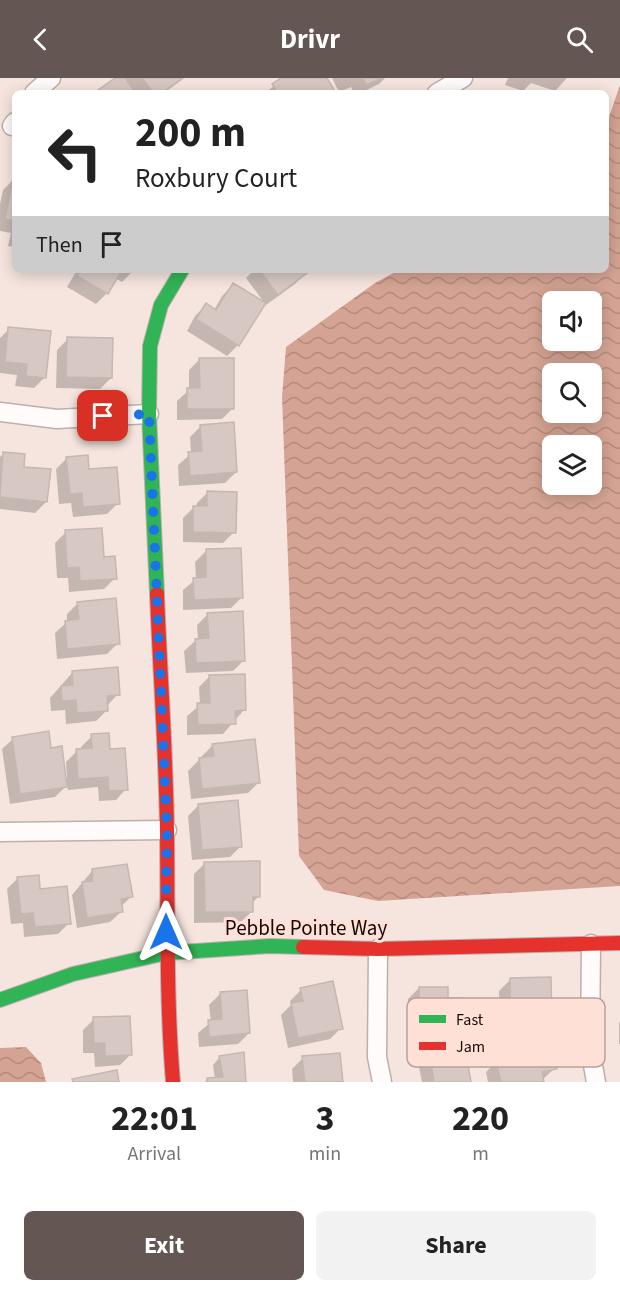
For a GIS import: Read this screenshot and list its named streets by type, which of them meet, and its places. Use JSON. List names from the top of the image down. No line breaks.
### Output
{"streets":{"street":["Pebble Pointe Way"]},"legend":["Fast","Jam"],"page":{"header":"Drivr","turn":["200 m","Roxbury Court"],"then":"Then","eta":["22:01","Arrival","3","min","220","m"],"buttons":["Exit","Share"]}}
